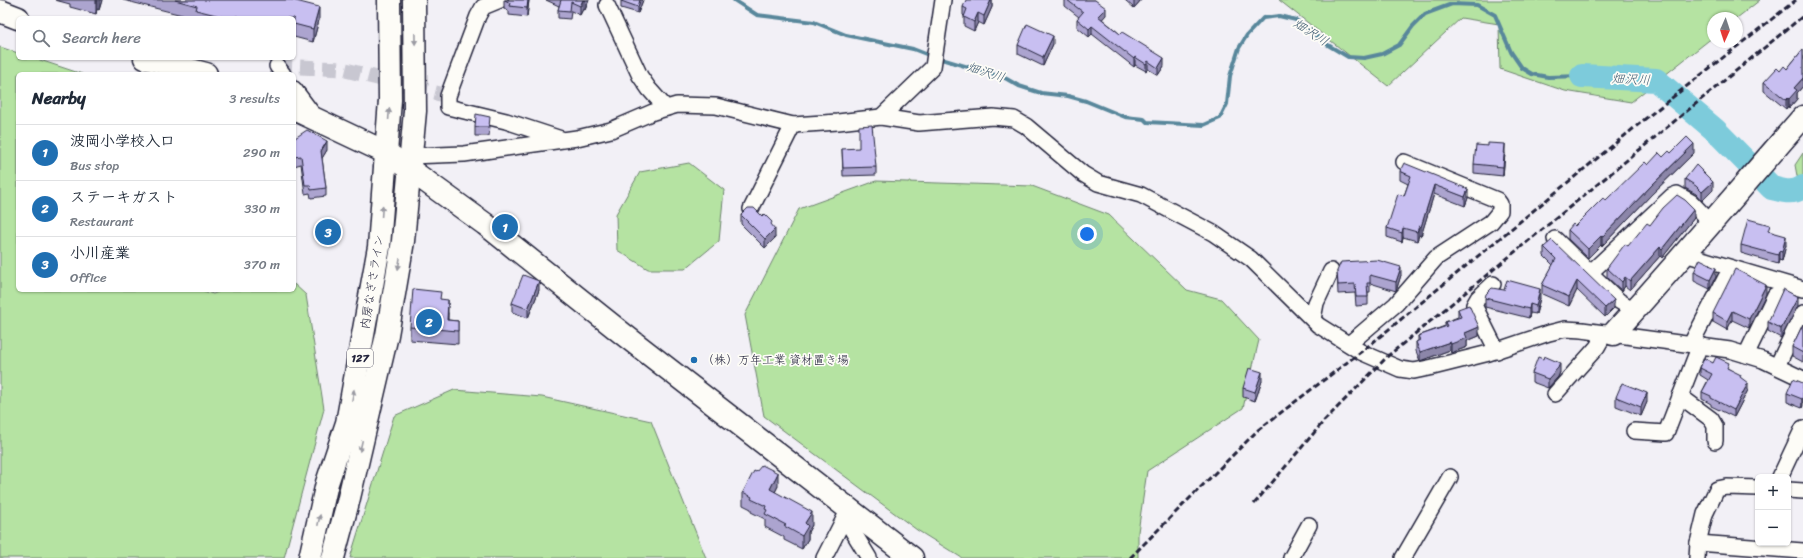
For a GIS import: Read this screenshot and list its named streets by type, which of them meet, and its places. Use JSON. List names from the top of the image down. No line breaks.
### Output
{"streets":{"main road":["内房なぎさライン","127"]},"water":["畑沢川"],"places":["（株）万年工業 資材置き場"],"north":"bottom","page":{"search":"Search here","heading":["Nearby","3 results"],"list":[{"mark":"1","name":"波岡小学校入口","note":"Bus stop","value":"290 m"},{"mark":"2","name":"ステーキガスト","note":"Restaurant","value":"330 m"},{"mark":"3","name":"小川産業","note":"Office","value":"370 m"}],"pins":["1","3","2"],"map_buttons":["+","−"]}}
